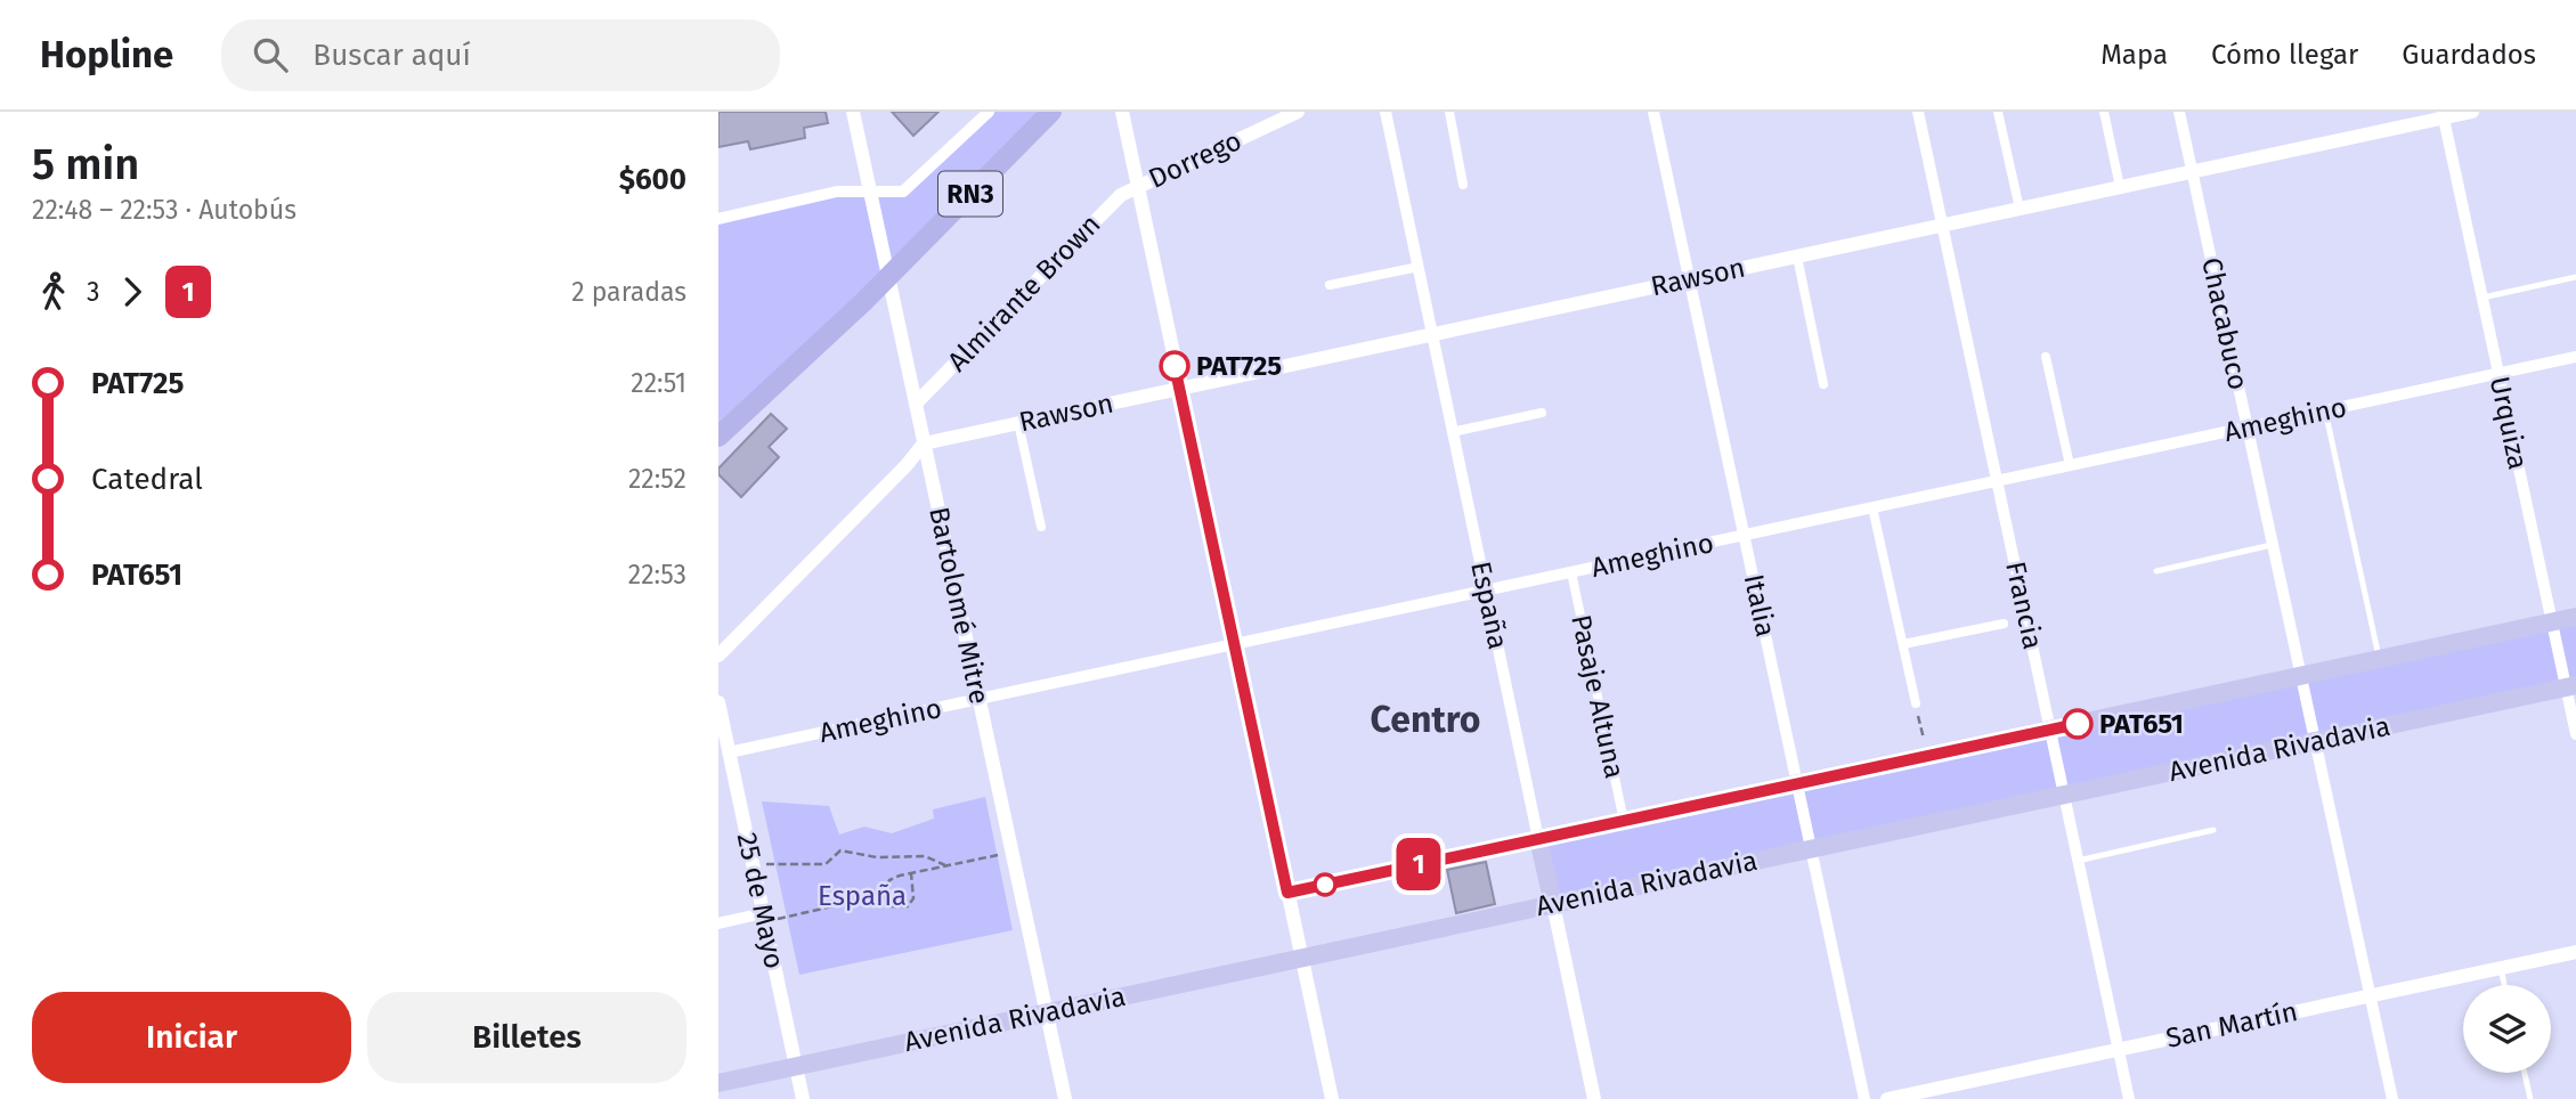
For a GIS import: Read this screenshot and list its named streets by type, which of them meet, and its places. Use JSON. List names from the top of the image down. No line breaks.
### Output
{"streets":{"highway":["RN3"],"main road":["España","Avenida Rivadavia"],"street":["Dorrego","Rawson","Almirante Brown","Chacabuco","Ameghino","Urquiza","Bartolomé Mitre","Italia","Francia","Pasaje Altuna","25 de Mayo","San Martín"]},"crossings":[["Dorrego","Almirante Brown"],["RN3","Bartolomé Mitre"],["Rawson","Chacabuco"],["Rawson","Urquiza"],["Rawson","Bartolomé Mitre"],["Rawson","España"],["Rawson","Italia"],["Rawson","Francia"],["Almirante Brown","Bartolomé Mitre"],["Chacabuco","Ameghino"],["Chacabuco","Avenida Rivadavia"],["Chacabuco","San Martín"],["Ameghino","Urquiza"],["Ameghino","Bartolomé Mitre"],["Ameghino","España"],["Ameghino","Italia"],["Ameghino","Francia"],["Ameghino","Pasaje Altuna"],["Ameghino","25 de Mayo"],["Urquiza","Avenida Rivadavia"],["Bartolomé Mitre","Avenida Rivadavia"],["España","Avenida Rivadavia"],["Italia","Avenida Rivadavia"],["Francia","Avenida Rivadavia"],["Francia","San Martín"],["Avenida Rivadavia","25 de Mayo"]],"districts":["Centro"],"parks":["España"],"places":["PAT725","PAT651"],"lines":["bus line 1"],"page":{"header":"Hopline","search":"Buscar aquí","nav":["Mapa","Cómo llegar","Guardados"],"heading":["5 min","22:48 – 22:53 · Autobús","$600"],"on_map":"1","legs":["3","1","2 paradas"],"list":[{"name":"PAT725","value":"22:51"},{"name":"Catedral","value":"22:52"},{"name":"PAT651","value":"22:53"}],"buttons":["Iniciar","Billetes"]}}
